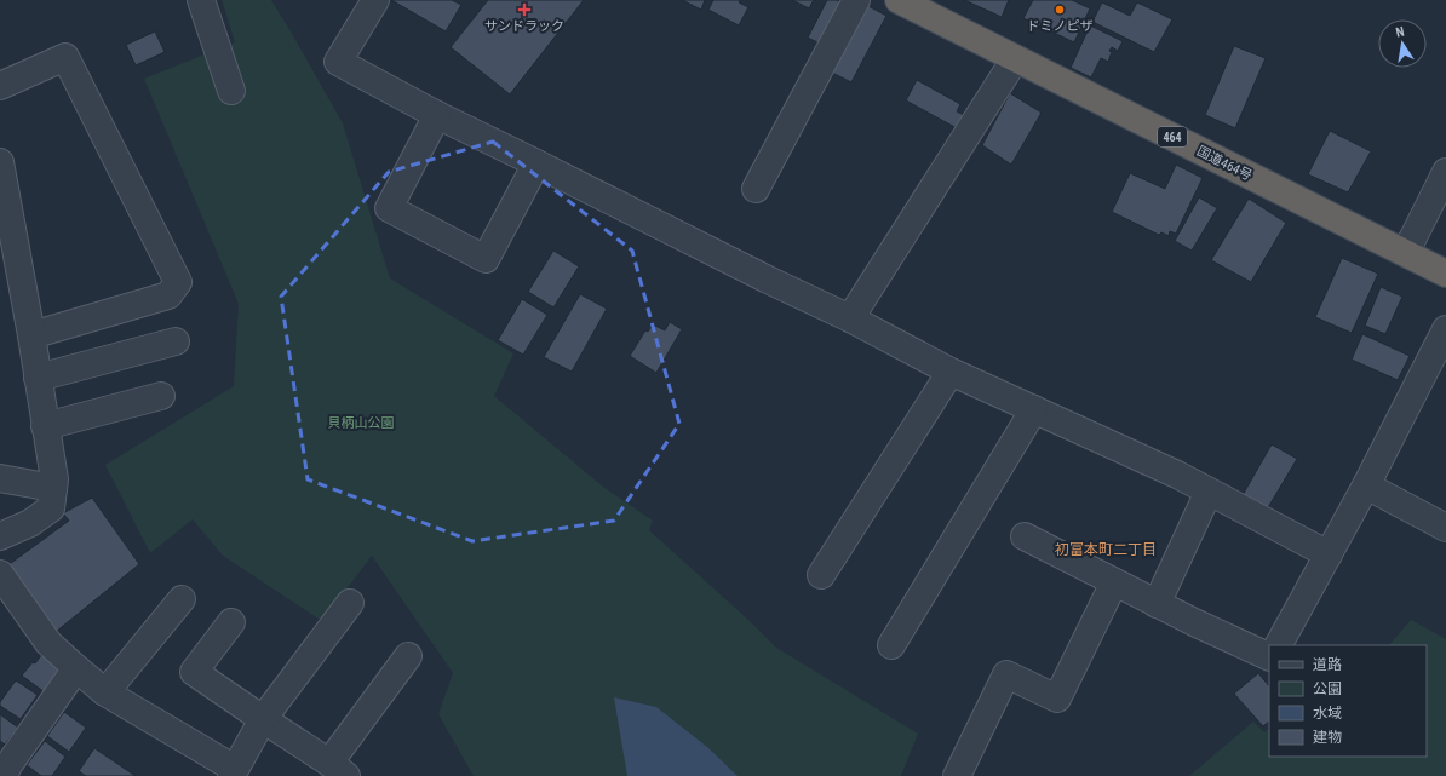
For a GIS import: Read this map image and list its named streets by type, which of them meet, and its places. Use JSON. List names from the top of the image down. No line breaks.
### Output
{"streets":{"highway":["464","国道464号"]},"districts":["初富本町二丁目"],"parks":["貝柄山公園"],"places":{"health":["サンドラック"],"other":["ドミノピザ"]},"legend":["道路","公園","水域","建物"],"north":"top"}
